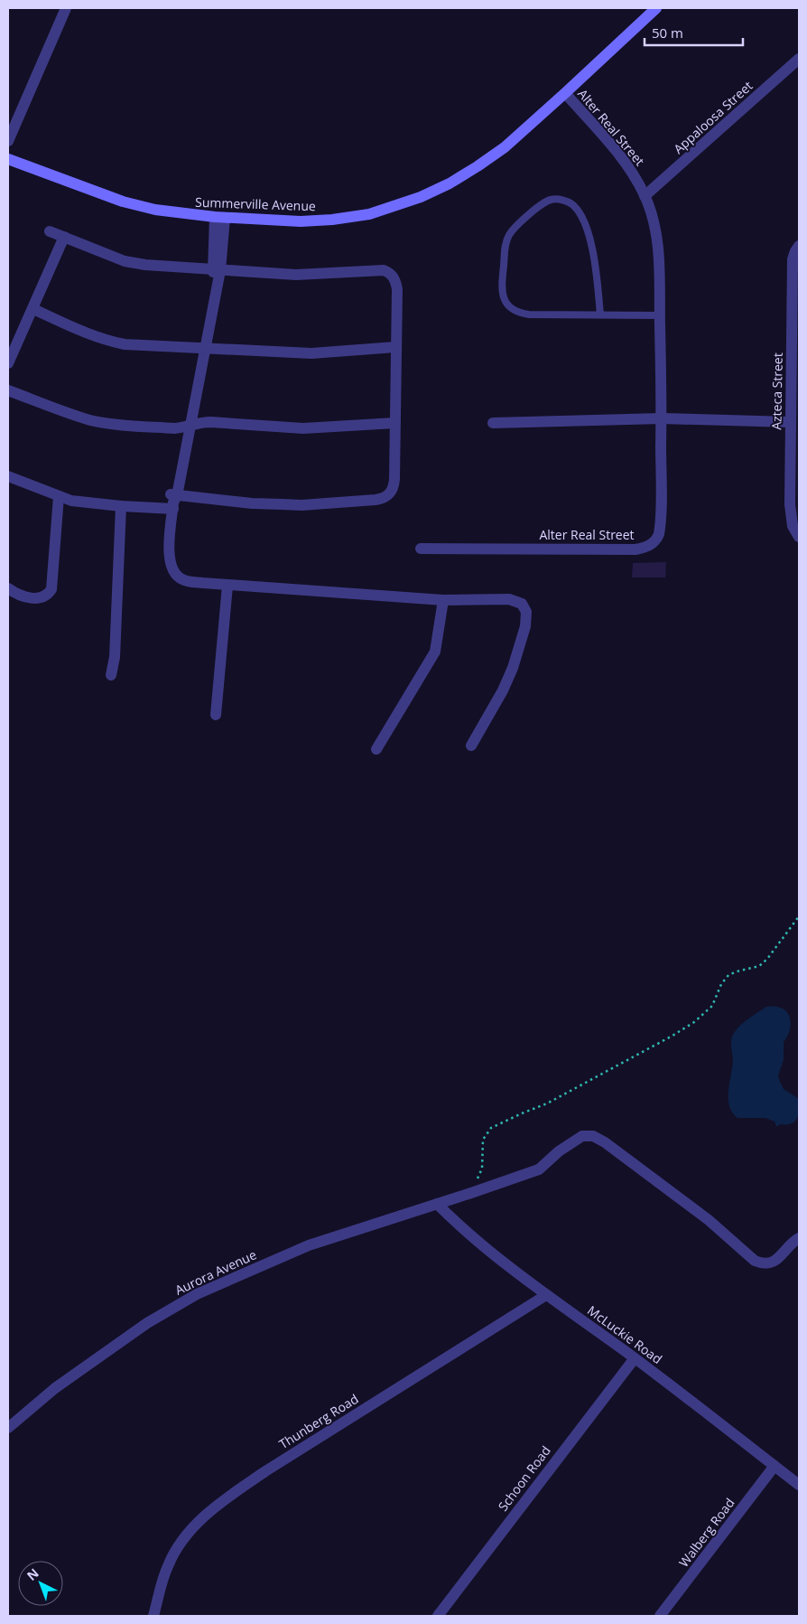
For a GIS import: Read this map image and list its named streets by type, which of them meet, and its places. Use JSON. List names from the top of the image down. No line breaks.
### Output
{"streets":{"street":["Appaloosa Street","Alter Real Street","Summerville Avenue","Azteca Street","Aurora Avenue","McLuckie Road","Thunberg Road","Schoon Road","Walberg Road"]},"crossings":[["Appaloosa Street","Alter Real Street"],["Alter Real Street","Summerville Avenue"],["Aurora Avenue","McLuckie Road"],["McLuckie Road","Thunberg Road"],["McLuckie Road","Schoon Road"],["McLuckie Road","Walberg Road"]],"scale_bar":"50 m","north":"top left"}
